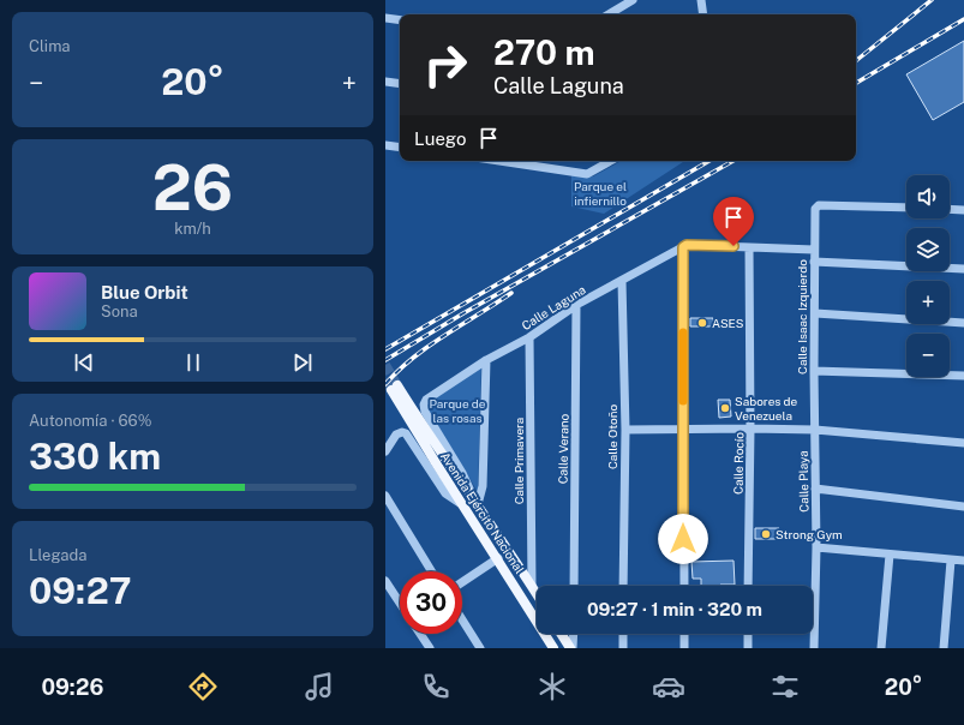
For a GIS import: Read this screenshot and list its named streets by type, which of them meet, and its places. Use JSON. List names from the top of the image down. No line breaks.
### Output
{"streets":{"main road":["Avenida Ejército Nacional"],"street":["Calle Laguna","Calle Isaac Izquierdo","Calle Otoño","Calle Verano","Calle Primavera","Calle Rocío","Calle Playa"]},"crossings":[["Calle Laguna","Calle Isaac Izquierdo"],["Calle Laguna","Calle Otoño"],["Calle Laguna","Calle Verano"],["Calle Laguna","Calle Primavera"],["Calle Laguna","Calle Rocío"],["Calle Laguna","Avenida Ejército Nacional"],["Calle Isaac Izquierdo","Calle Playa"],["Calle Primavera","Avenida Ejército Nacional"]],"parks":["Parque el infiernillo","Parque de las rosas"],"places":["ASES","Sabores de Venezuela","Strong Gym"],"page":{"tile":["Clima",["26","km/h"],["Autonomía · 66%","330 km"],["Llegada","09:27"]],"turn":["270 m","Calle Laguna"],"heat":["−","20°","+"],"then":"Luego","map_buttons":["+","−"],"song":["Blue Orbit","Sona"],"limit":"30","trip":"09:27 · 1 min · 320 m","tabs":["09:26","20°"]}}
